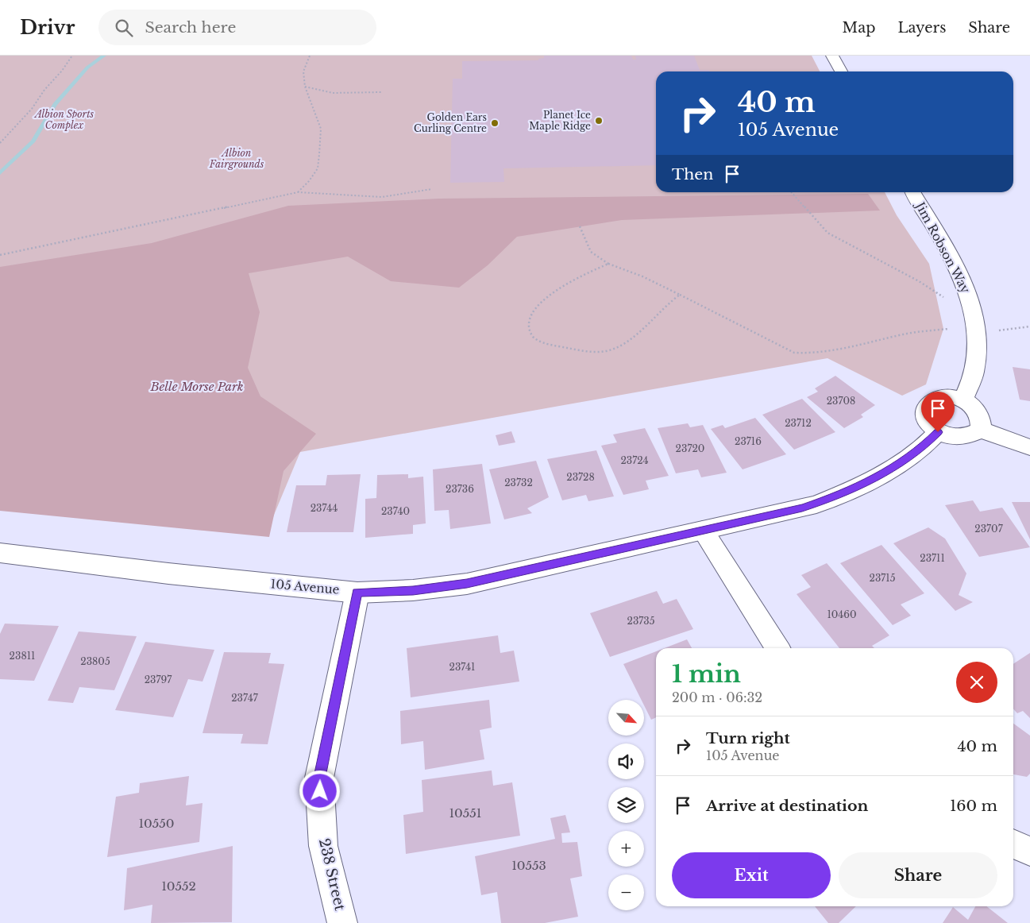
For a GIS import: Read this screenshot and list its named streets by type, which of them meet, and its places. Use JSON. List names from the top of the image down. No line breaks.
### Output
{"streets":{"street":["Jim Robson Way","105 Avenue","238 Street"]},"crossings":[["Jim Robson Way","105 Avenue"],["105 Avenue","238 Street"]],"parks":["Albion Sports Complex","Albion Fairgrounds","Belle Morse Park"],"places":["Planet Ice Maple Ridge","Golden Ears Curling Centre"],"house_numbers":["23708","23712","23716","23720","23724","23728","23732","23736","23744","23740","23707","23711","23715","10460","23735","23811","23805","23741","23797","23747","10551","10550","10553","10552"],"north":"bottom right","page":{"header":"Drivr","search":"Search here","nav":["Map","Layers","Share"],"turn":["40 m","105 Avenue"],"then":"Then","heading":["1 min","200 m · 06:32"],"map_buttons":["+","−"],"list":[{"name":"Turn right","note":"105 Avenue","value":"40 m"},{"name":"Arrive at destination","value":"160 m"}],"buttons":["Exit","Share"]}}
